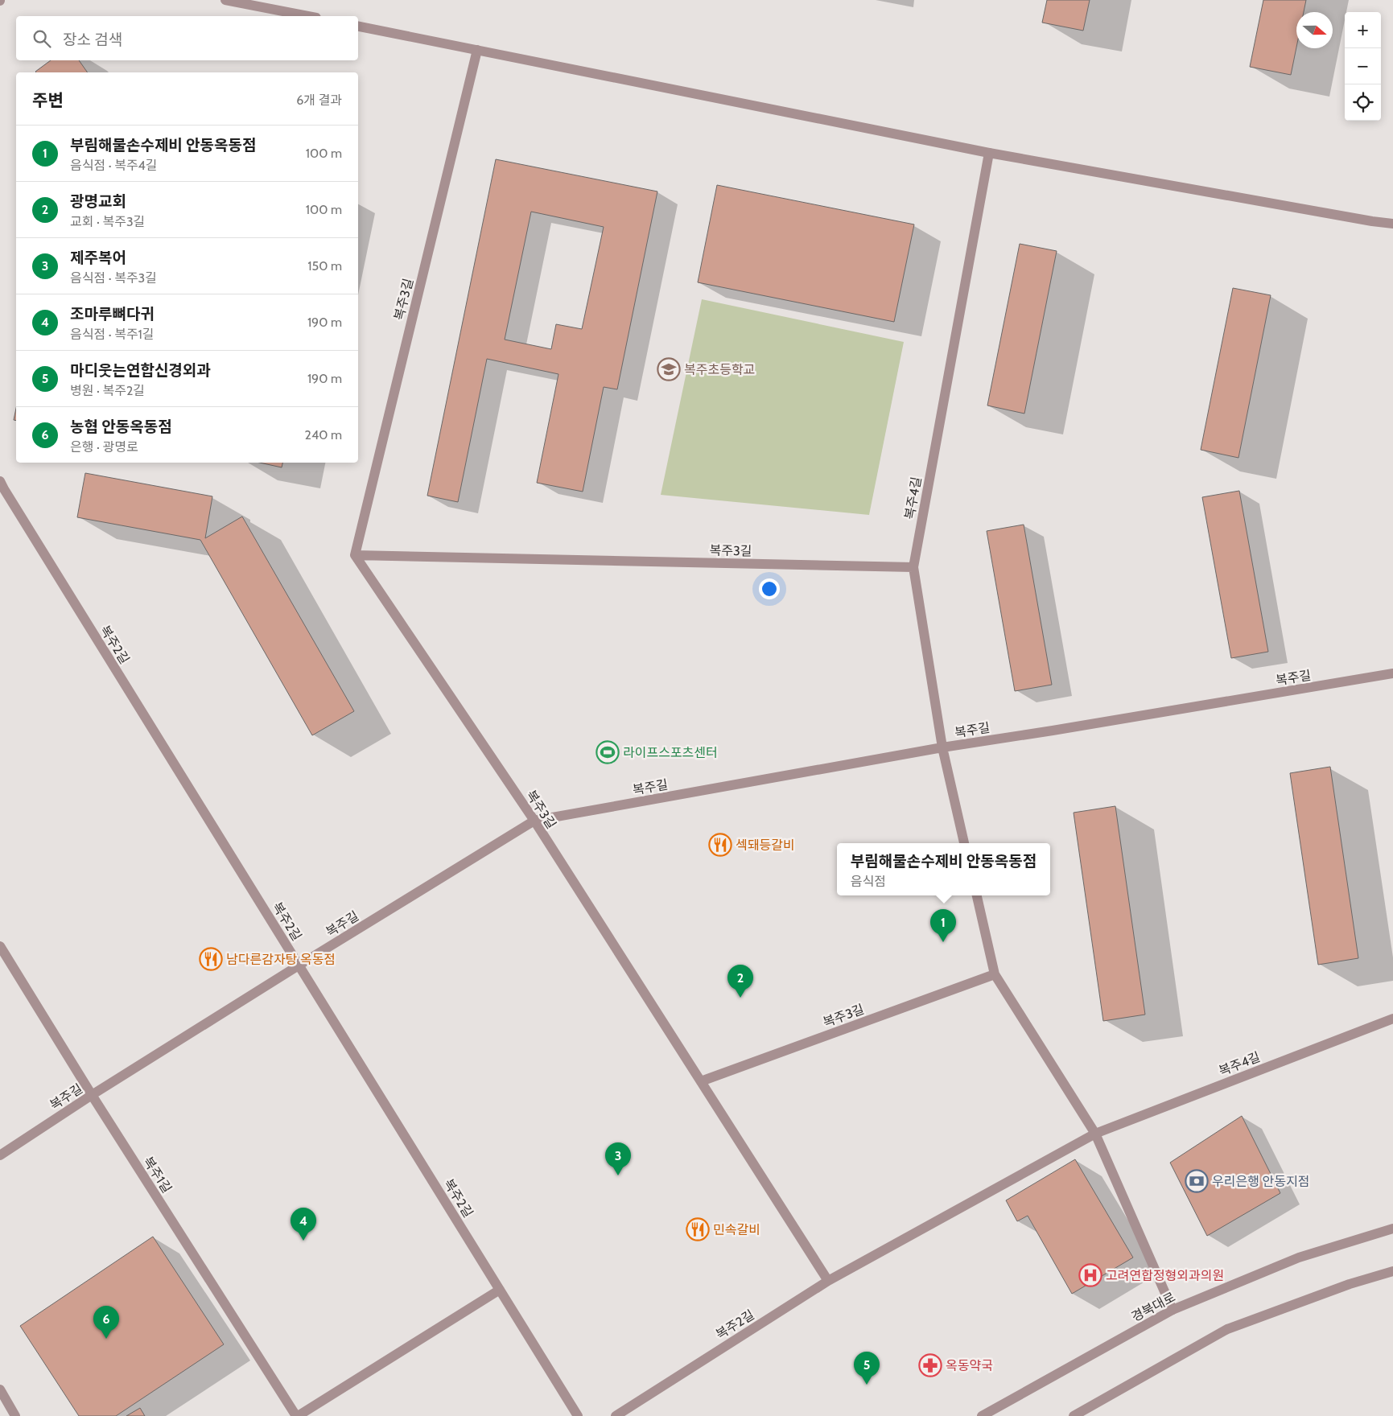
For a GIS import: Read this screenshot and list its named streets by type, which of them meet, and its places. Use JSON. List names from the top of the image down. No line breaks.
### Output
{"streets":{"street":["복주3길","복주4길","복주2길","복주길","복주1길","경북대로"]},"crossings":[["복주3길","복주4길"],["복주3길","복주2길"],["복주3길","복주길"],["복주4길","복주2길"],["복주4길","복주길"],["복주2길","복주길"],["복주길","복주1길"]],"places":{"school or university":["복주초등학교"],"sports":["라이프스포츠센터"],"restaurant":["섹돼등갈비","남다른감자탕 옥동점","민속갈비"],"bank":["우리은행 안동지점"],"hospital":["고려연합정형외과의원"],"pharmacy":["옥동약국"]},"north":"right","page":{"map_buttons":["+","−"],"search":"장소 검색","heading":["주변","6개 결과"],"list":[{"mark":"1","name":"부림해물손수제비 안동옥동점","note":"음식점 · 복주4길","value":"100 m"},{"mark":"2","name":"광명교회","note":"교회 · 복주3길","value":"100 m"},{"mark":"3","name":"제주복어","note":"음식점 · 복주3길","value":"150 m"},{"mark":"4","name":"조마루뼈다귀","note":"음식점 · 복주1길","value":"190 m"},{"mark":"5","name":"마디웃는연합신경외과","note":"병원 · 복주2길","value":"190 m"},{"mark":"6","name":"농협 안동옥동점","note":"은행 · 광명로","value":"240 m"}],"popup":["부림해물손수제비 안동옥동점","음식점"],"pins":["1","2","3","4","6","5"]}}
